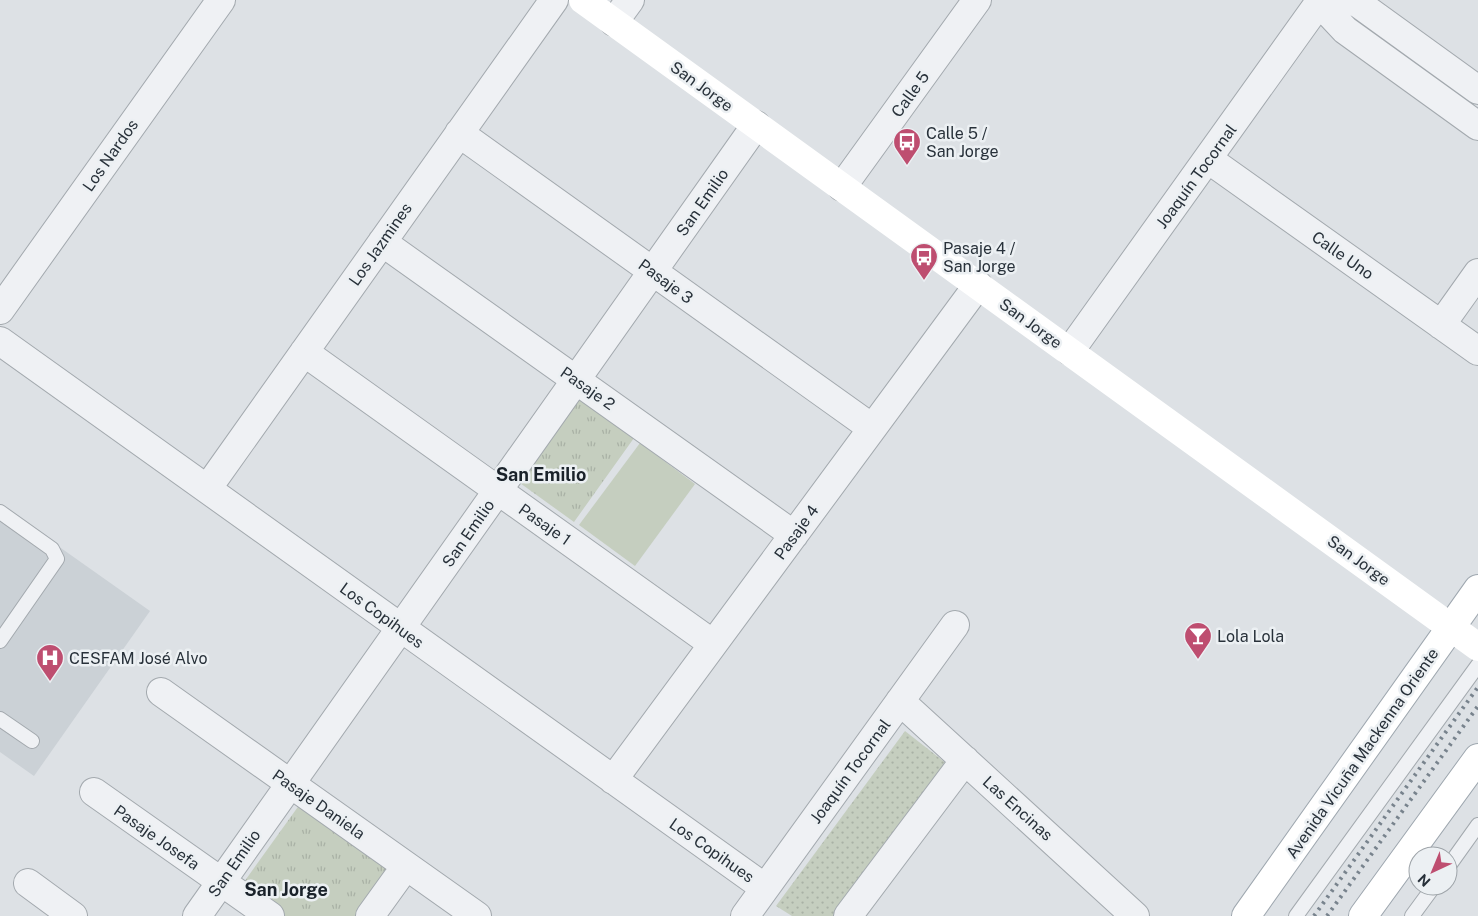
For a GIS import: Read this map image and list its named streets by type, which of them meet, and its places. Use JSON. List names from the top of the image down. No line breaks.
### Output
{"streets":{"street":["San Jorge","Calle 5","Los Nardos","Joaquín Tocornal","San Emilio","Los Jazmines","Calle Uno","Pasaje 3","Pasaje 2","Pasaje 1","Pasaje 4","Los Copihues","Avenida Vicuña Mackenna Oriente","Pasaje Daniela","Las Encinas","Pasaje Josefa"]},"crossings":[["San Jorge","Calle 5"],["San Jorge","Joaquín Tocornal"],["San Jorge","San Emilio"],["San Jorge","Pasaje 4"],["San Jorge","Avenida Vicuña Mackenna Oriente"],["Joaquín Tocornal","Calle Uno"],["Joaquín Tocornal","Los Copihues"],["Joaquín Tocornal","Las Encinas"],["San Emilio","Pasaje 3"],["San Emilio","Pasaje 2"],["San Emilio","Pasaje 1"],["San Emilio","Los Copihues"],["San Emilio","Pasaje Daniela"],["San Emilio","Pasaje Josefa"],["Los Jazmines","Pasaje 3"],["Los Jazmines","Pasaje 2"],["Los Jazmines","Pasaje 1"],["Los Jazmines","Los Copihues"],["Pasaje 3","Pasaje 4"],["Pasaje 2","Pasaje 4"],["Pasaje 1","Pasaje 4"],["Pasaje 4","Los Copihues"]],"districts":["San Emilio","San Jorge"],"places":{"bus stop":["Calle 5 / San Jorge","Pasaje 4 / San Jorge"],"bar":["Lola Lola"],"hospital":["CESFAM José Alvo"]},"north":"bottom left"}
